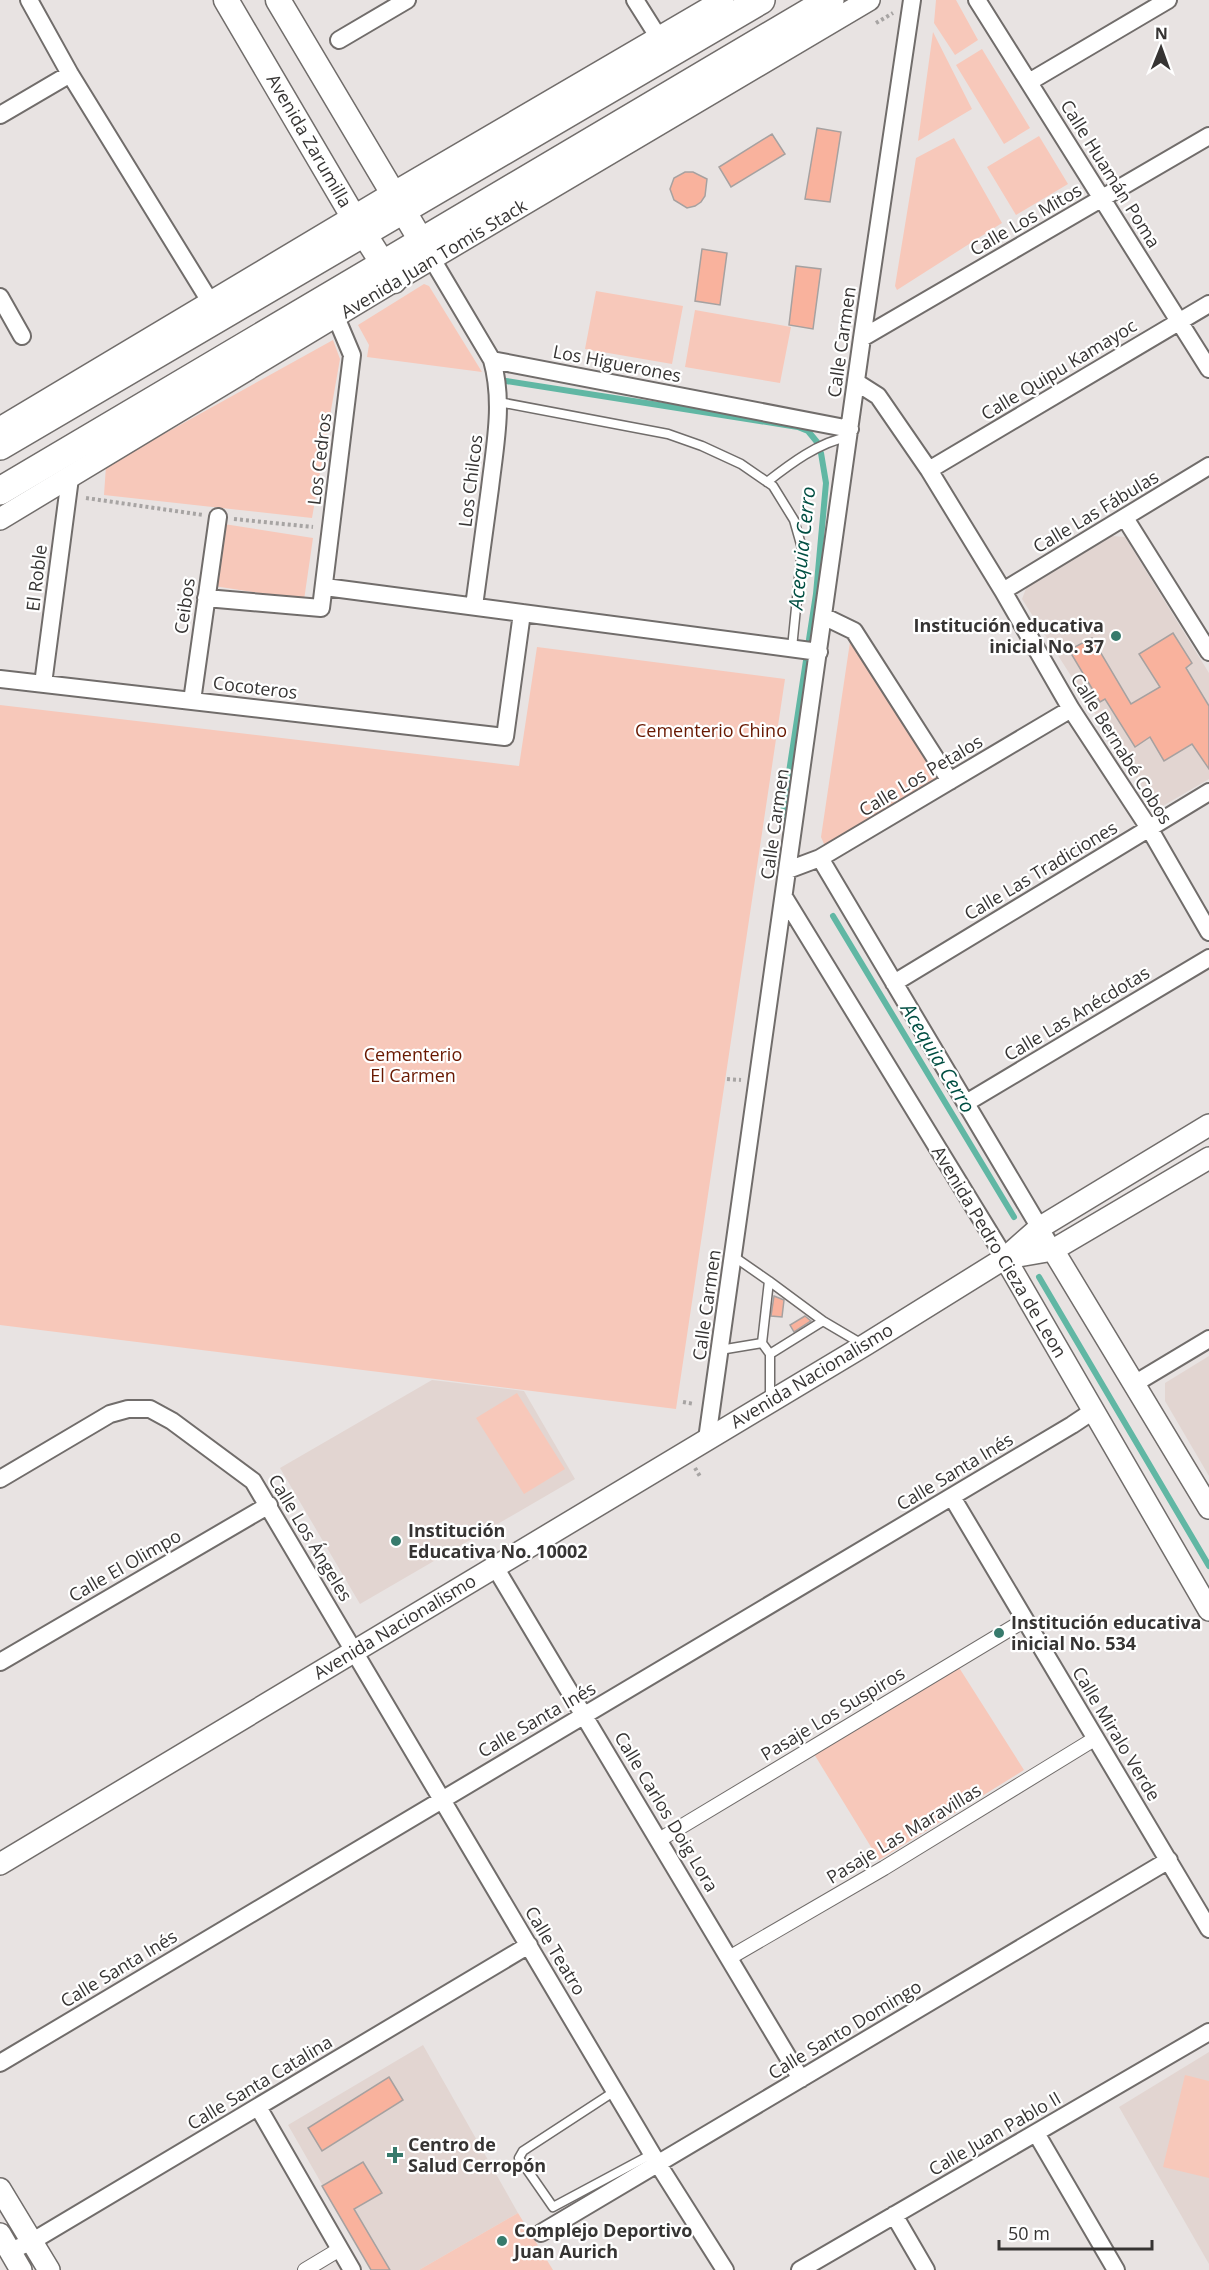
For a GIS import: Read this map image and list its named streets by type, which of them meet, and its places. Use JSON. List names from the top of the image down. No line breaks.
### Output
{"streets":{"main road":["Avenida Zarumilla","Avenida Juan Tomis Stack"],"street":["Calle Huamán Poma","Calle Los Mitos","Calle Carmen","Los Higuerones","Calle Quipu Kamayoc","Los Cedros","Los Chilcos","Calle Las Fábulas","El Roble","Ceibos","Cocoteros","Calle Bernabé Cobos","Calle Los Petalos","Calle Las Tradiciones","Calle Las Anécdotas","Avenida Pedro Cieza de Leon","Avenida Nacionalismo","Calle Santa Inés","Calle Los Ángeles","Calle El Olimpo","Pasaje Los Suspiros","Calle Miralo Verde","Calle Carlos Doig Lora","Pasaje Las Maravillas","Calle Teatro","Calle Santo Domingo","Calle Santa Catalina","Calle Juan Pablo II"]},"crossings":[["Avenida Zarumilla","Avenida Juan Tomis Stack"],["Calle Huamán Poma","Calle Los Mitos"],["Calle Huamán Poma","Calle Quipu Kamayoc"],["Calle Los Mitos","Calle Carmen"],["Avenida Juan Tomis Stack","Los Cedros"],["Avenida Juan Tomis Stack","El Roble"],["Calle Carmen","Los Higuerones"],["Calle Carmen","Calle Bernabé Cobos"],["Calle Carmen","Calle Los Petalos"],["Calle Carmen","Avenida Pedro Cieza de Leon"],["Calle Carmen","Avenida Nacionalismo"],["Los Higuerones","Los Chilcos"],["Calle Quipu Kamayoc","Calle Bernabé Cobos"],["Los Cedros","Ceibos"],["Calle Las Fábulas","Calle Bernabé Cobos"],["El Roble","Cocoteros"],["Ceibos","Cocoteros"],["Calle Bernabé Cobos","Calle Los Petalos"],["Calle Bernabé Cobos","Calle Las Tradiciones"],["Avenida Pedro Cieza de Leon","Avenida Nacionalismo"],["Avenida Pedro Cieza de Leon","Calle Santa Inés"],["Avenida Nacionalismo","Calle Los Ángeles"],["Avenida Nacionalismo","Calle Carlos Doig Lora"],["Avenida Nacionalismo","Calle Teatro"],["Calle Santa Inés","Calle Miralo Verde"],["Calle Santa Inés","Calle Carlos Doig Lora"],["Calle Santa Inés","Calle Teatro"],["Calle Los Ángeles","Calle El Olimpo"],["Calle Los Ángeles","Calle Teatro"],["Pasaje Los Suspiros","Calle Miralo Verde"],["Pasaje Los Suspiros","Calle Carlos Doig Lora"],["Calle Miralo Verde","Pasaje Las Maravillas"],["Calle Miralo Verde","Calle Santo Domingo"],["Calle Carlos Doig Lora","Pasaje Las Maravillas"],["Calle Carlos Doig Lora","Calle Santo Domingo"],["Calle Teatro","Calle Santo Domingo"],["Calle Teatro","Calle Santa Catalina"]],"water":["Acequia Cerro"],"parks":["Cementerio Chino","Cementerio El Carmen"],"places":{"other":["Institución educativa inicial No. 37","Institución Educativa No. 10002","Institución educativa inicial No. 534","Complejo Deportivo Juan Aurich"],"health":["Centro de Salud Cerropón"]},"scale_bar":"50 m","north":"top"}
